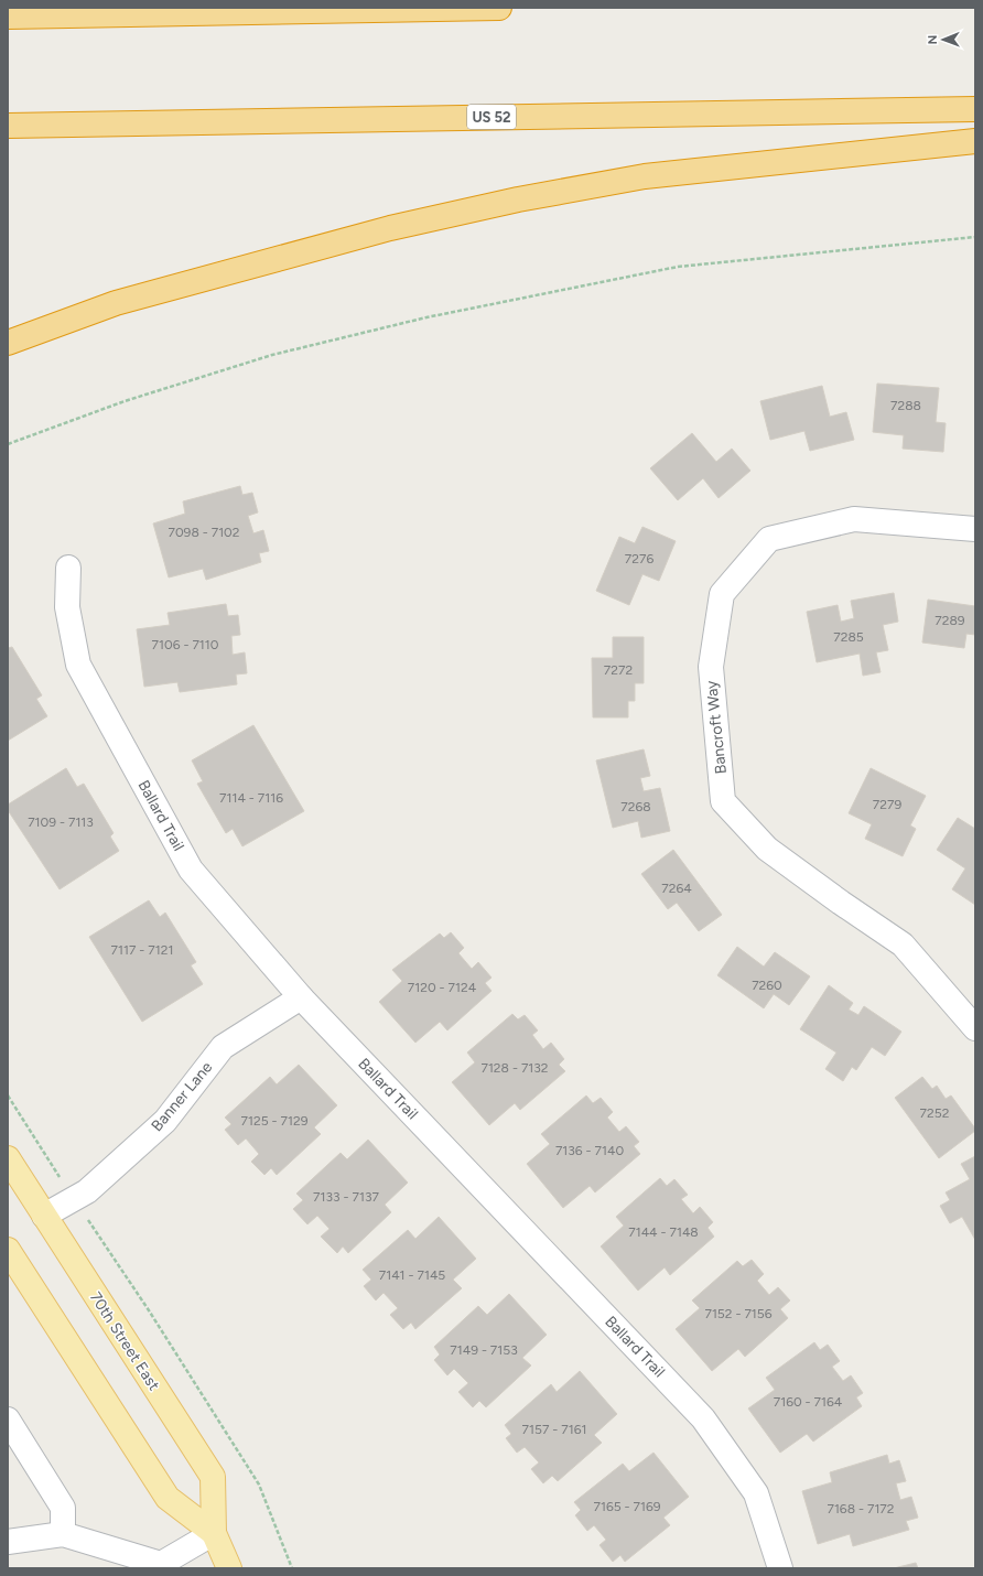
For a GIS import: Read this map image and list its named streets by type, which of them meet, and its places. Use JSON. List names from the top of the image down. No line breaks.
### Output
{"streets":{"highway":["US 52"],"main road":["70th Street East"],"street":["Bancroft Way","Ballard Trail","Banner Lane"]},"crossings":[["Ballard Trail","Banner Lane"],["Banner Lane","70th Street East"]],"house_numbers":["7288","7098 - 7102","7276","7289","7285","7106 - 7110","7272","7114 - 7116","7279","7268","7109 - 7113","7264","7117 - 7121","7260","7120 - 7124","7128 - 7132","7252","7125 - 7129","7136 - 7140","7133 - 7137","7144 - 7148","7141 - 7145","7152 - 7156","7149 - 7153","7160 - 7164","7157 - 7161","7165 - 7169","7168 - 7172"],"north":"left"}
